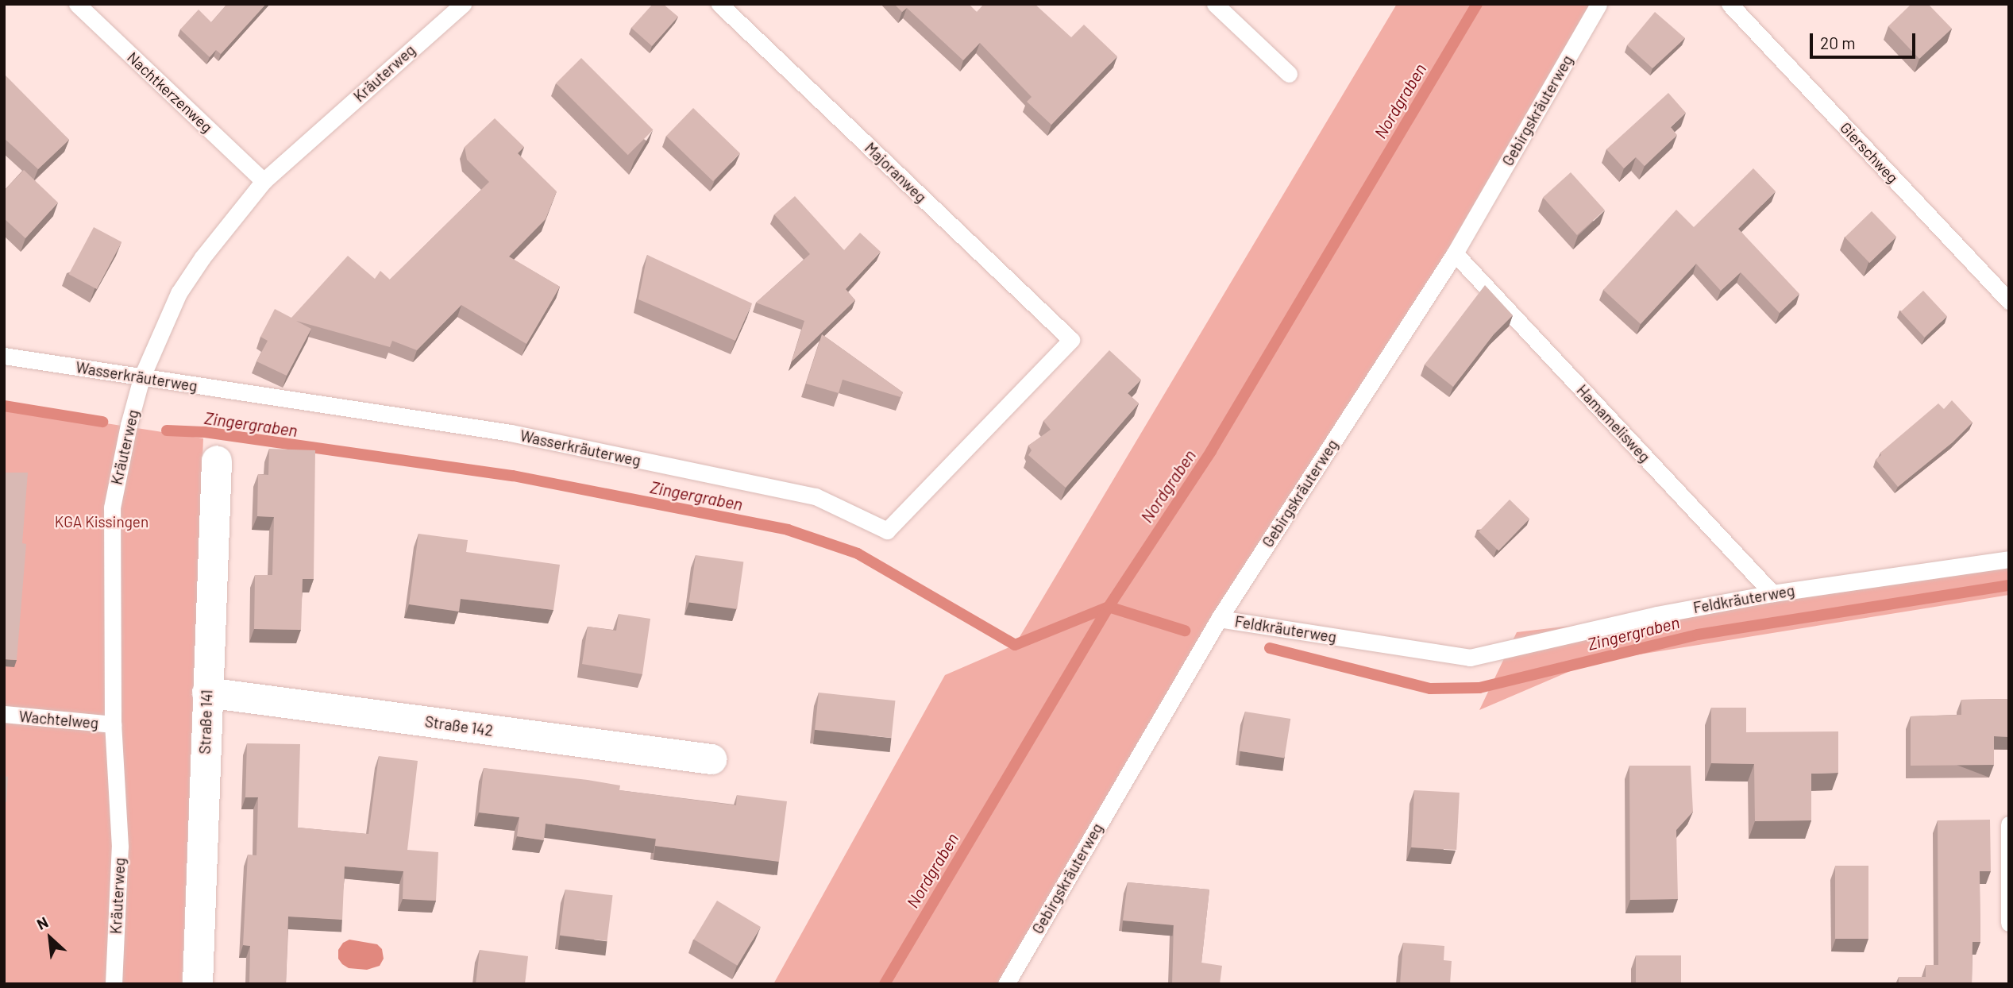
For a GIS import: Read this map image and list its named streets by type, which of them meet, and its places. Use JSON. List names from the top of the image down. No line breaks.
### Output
{"streets":{"street":["Straße 141","Straße 142"],"lane":["Kräuterweg","Nachtkerzenweg","Gebirgskräuterweg","Gierschweg","Majoranweg","Wasserkräuterweg","Hamamelisweg","Feldkräuterweg","Wachtelweg"]},"crossings":[["Kräuterweg","Nachtkerzenweg"],["Kräuterweg","Wasserkräuterweg"],["Kräuterweg","Wachtelweg"],["Gebirgskräuterweg","Hamamelisweg"],["Gebirgskräuterweg","Feldkräuterweg"],["Majoranweg","Wasserkräuterweg"],["Hamamelisweg","Feldkräuterweg"],["Straße 141","Straße 142"]],"water":["Nordgraben","Zingergraben"],"parks":["KGA Kissingen"],"scale_bar":"20 m","north":"top left"}
